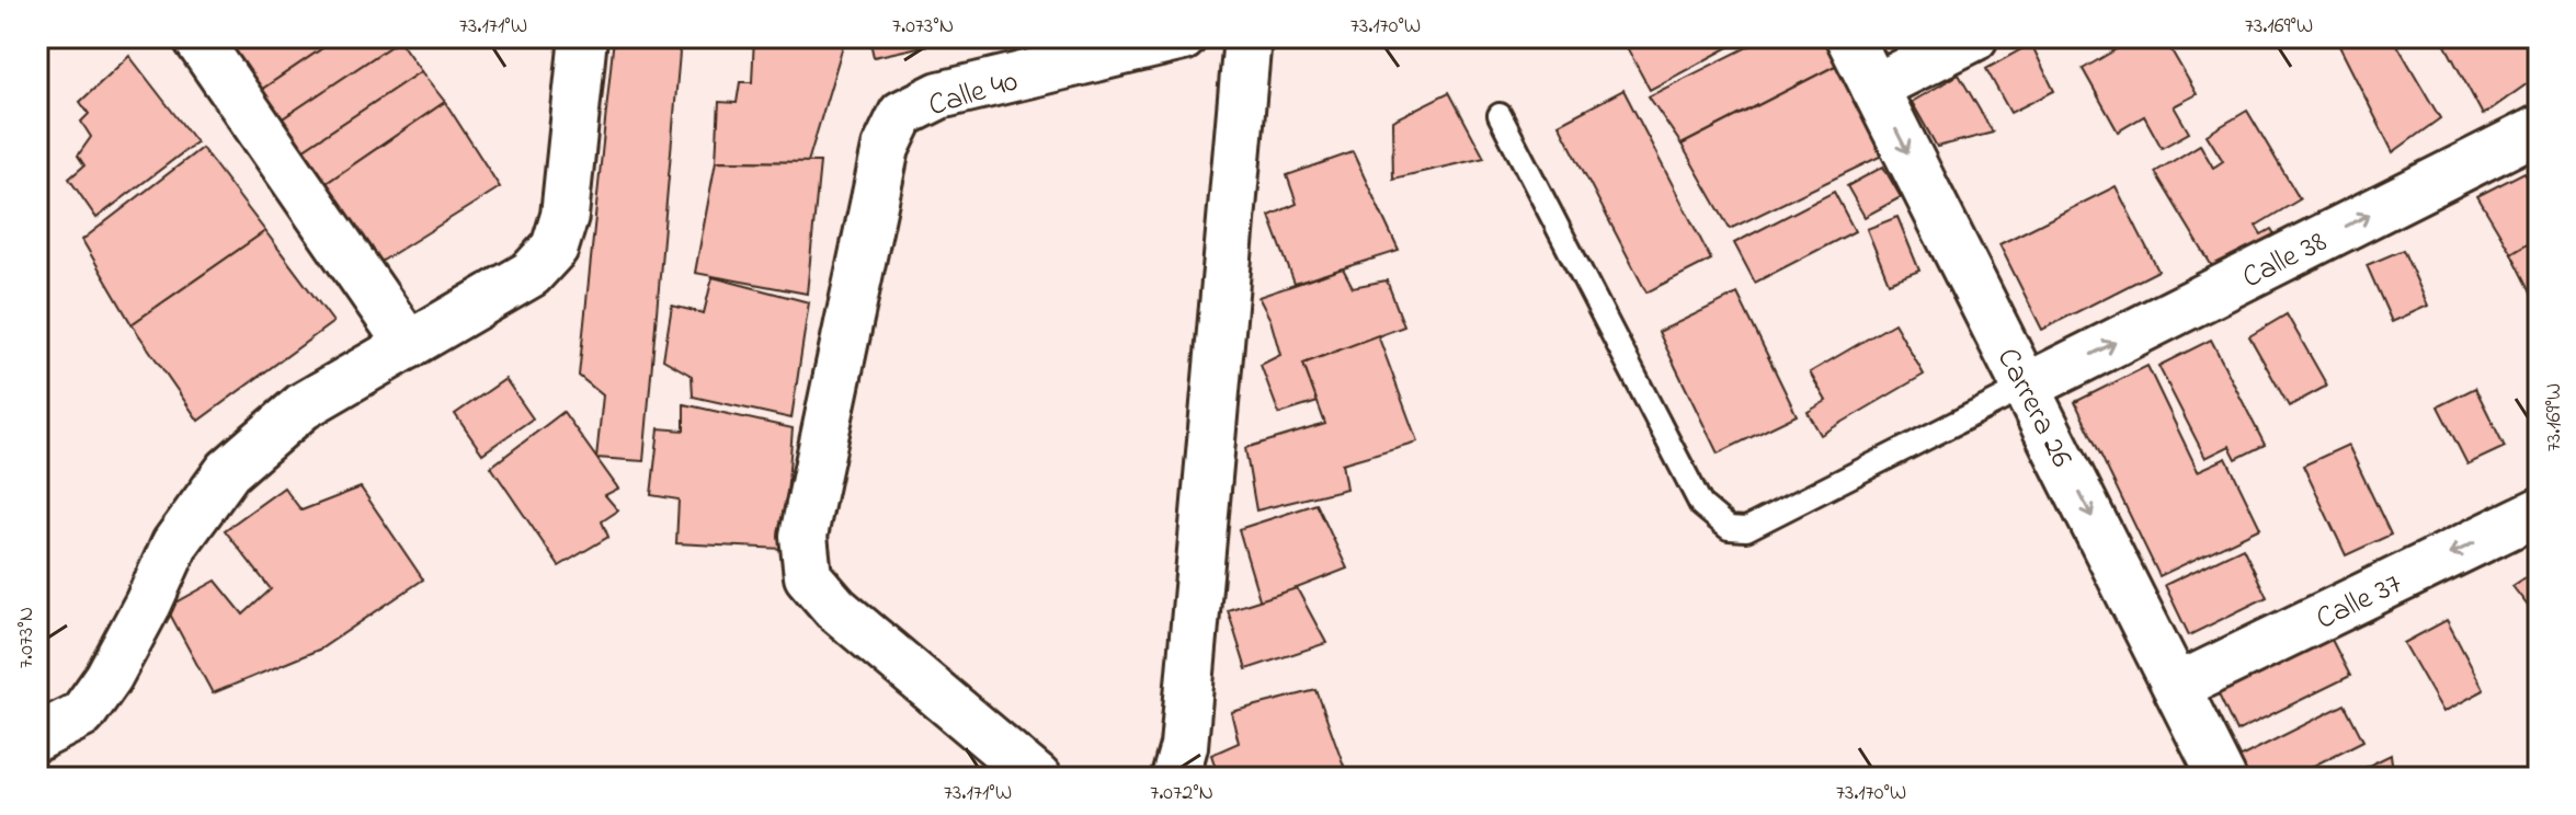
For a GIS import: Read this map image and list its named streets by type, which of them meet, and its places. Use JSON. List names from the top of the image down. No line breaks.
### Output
{"streets":{"street":["Calle 40","Calle 38","Carrera 26","Calle 37"]},"crossings":[["Calle 38","Carrera 26"],["Carrera 26","Calle 37"]],"one_way":["Calle 38","Carrera 26","Calle 37"],"coordinates":["73.171°W","7.073°N","73.170°W","73.169°W","7.072°N"]}
